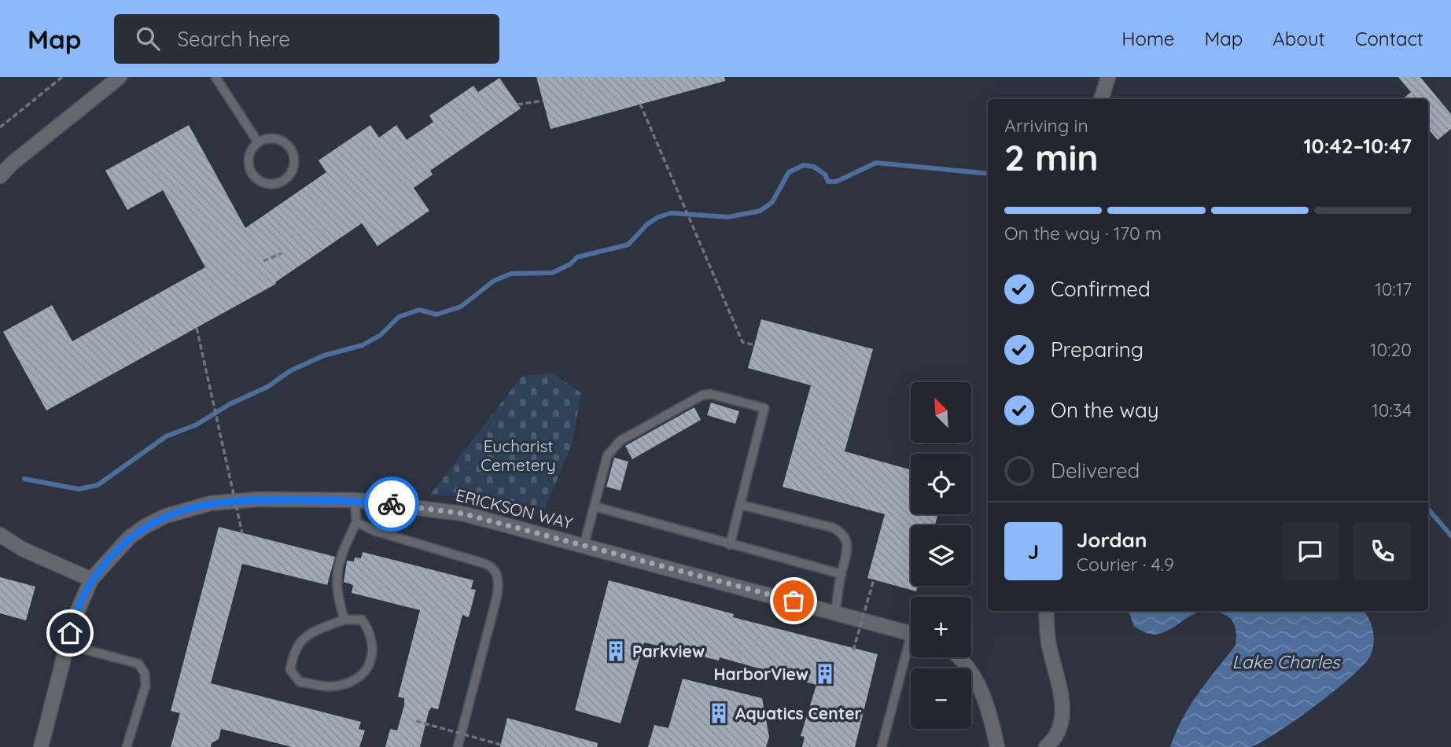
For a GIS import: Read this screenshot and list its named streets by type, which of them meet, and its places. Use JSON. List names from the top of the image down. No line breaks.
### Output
{"streets":{"street":["ERICKSON WAY"]},"water":["Lake Charles"],"parks":["Eucharist Cemetery"],"places":{"building":["Parkview","HarborView","Aquatics Center"]},"north":"top left","page":{"header":"Map","search":"Search here","nav":["Home","Map","About","Contact"],"heading":["2 min","Arriving in","10:42–10:47"],"panel":["Jordan","Courier · 4.9"],"bar":"On the way · 170 m","list":[["Confirmed","10:17"],["Preparing","10:20"],["On the way","10:34"],"Delivered"],"map_buttons":["+","−"],"round":"J"}}
